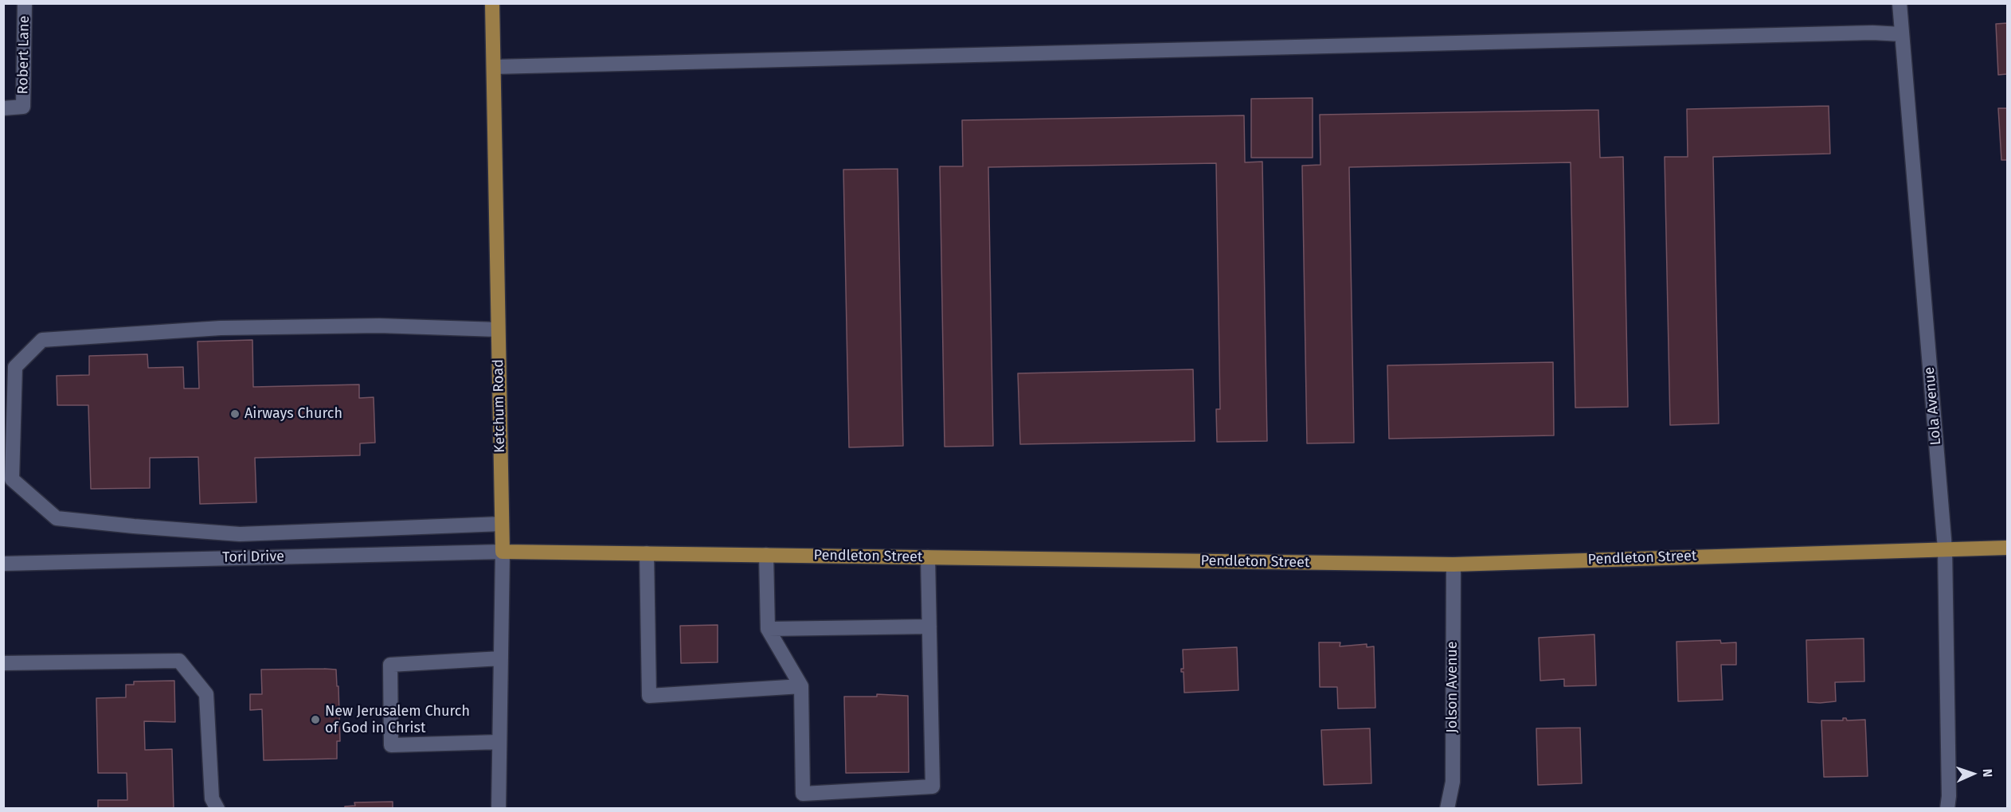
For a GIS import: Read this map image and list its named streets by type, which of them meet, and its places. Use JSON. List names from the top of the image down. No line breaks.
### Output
{"streets":{"main road":["Ketchum Road","Pendleton Street"],"street":["Robert Lane","Lola Avenue","Tori Drive","Jolson Avenue"]},"crossings":[["Ketchum Road","Pendleton Street"],["Ketchum Road","Tori Drive"],["Lola Avenue","Pendleton Street"],["Pendleton Street","Tori Drive"],["Pendleton Street","Jolson Avenue"]],"places":["Airways Church","New Jerusalem Church of God in Christ"],"north":"right"}
